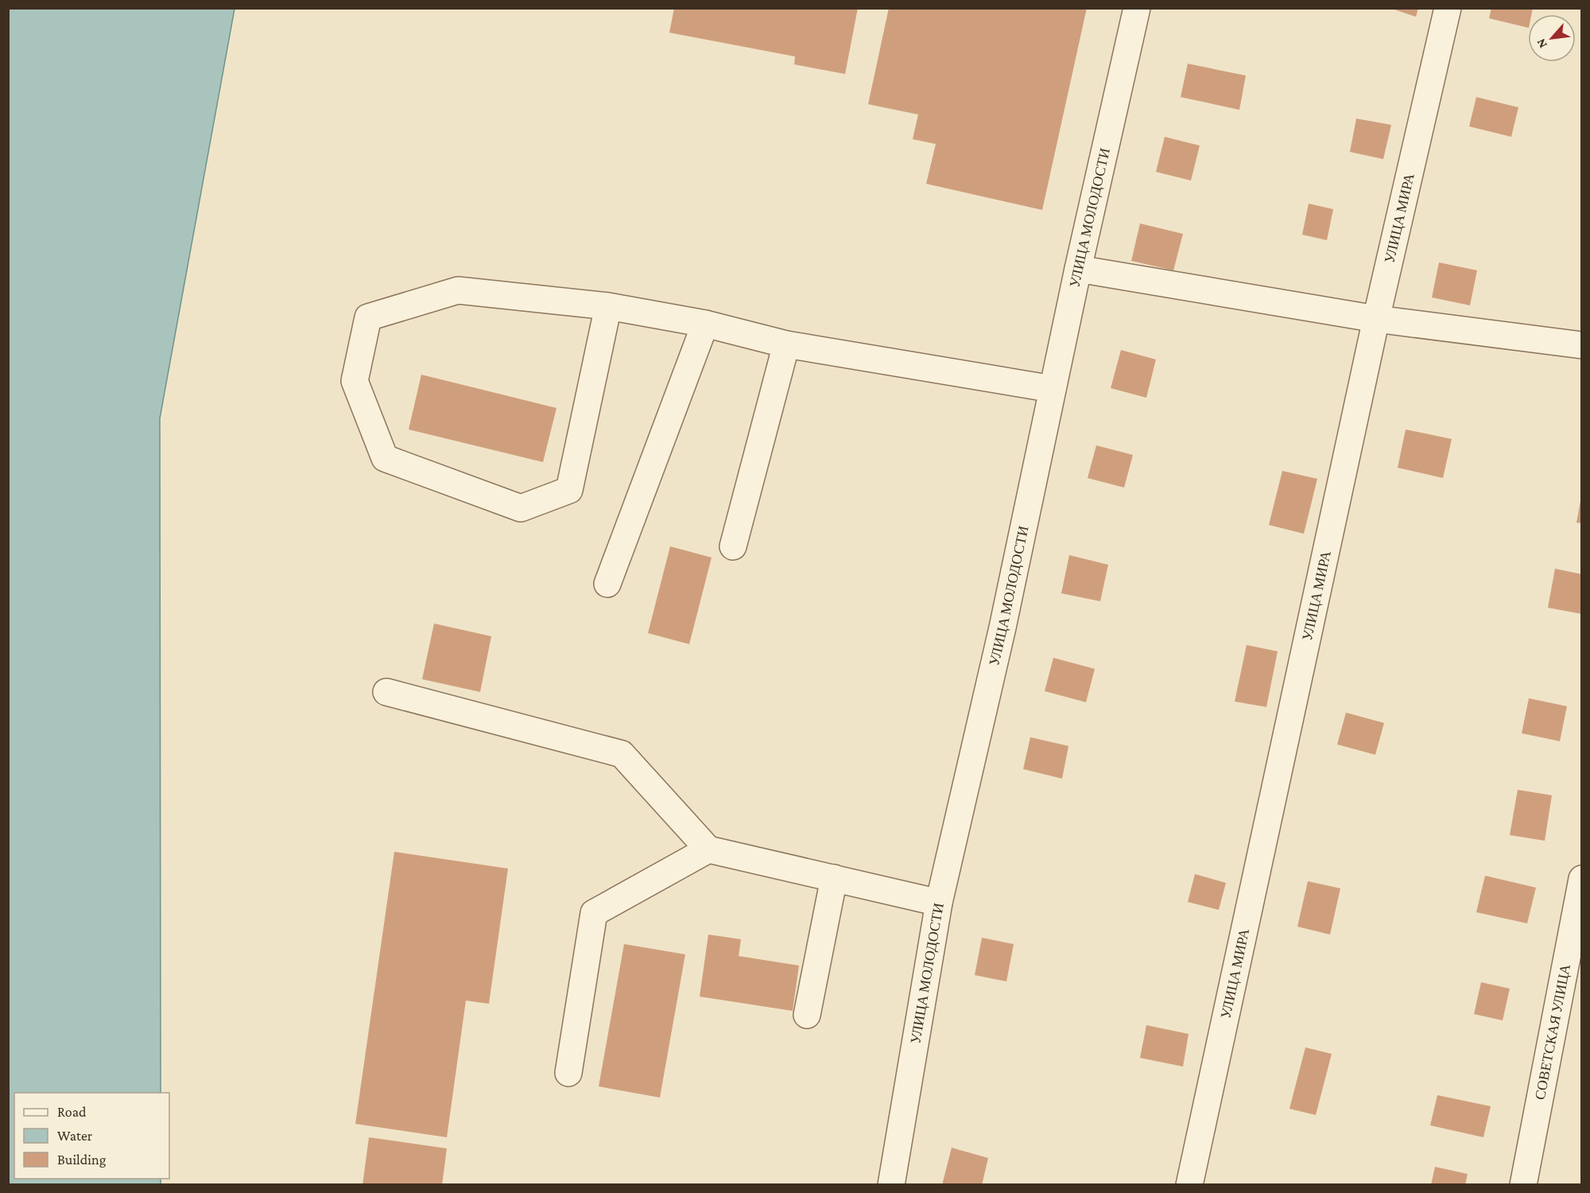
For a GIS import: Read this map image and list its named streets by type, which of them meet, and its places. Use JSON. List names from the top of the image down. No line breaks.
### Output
{"streets":{"street":["УЛИЦА МОЛОДОСТИ","УЛИЦА МИРА","СОВЕТСКАЯ УЛИЦА"]},"legend":["Road","Water","Building"],"north":"bottom left"}
